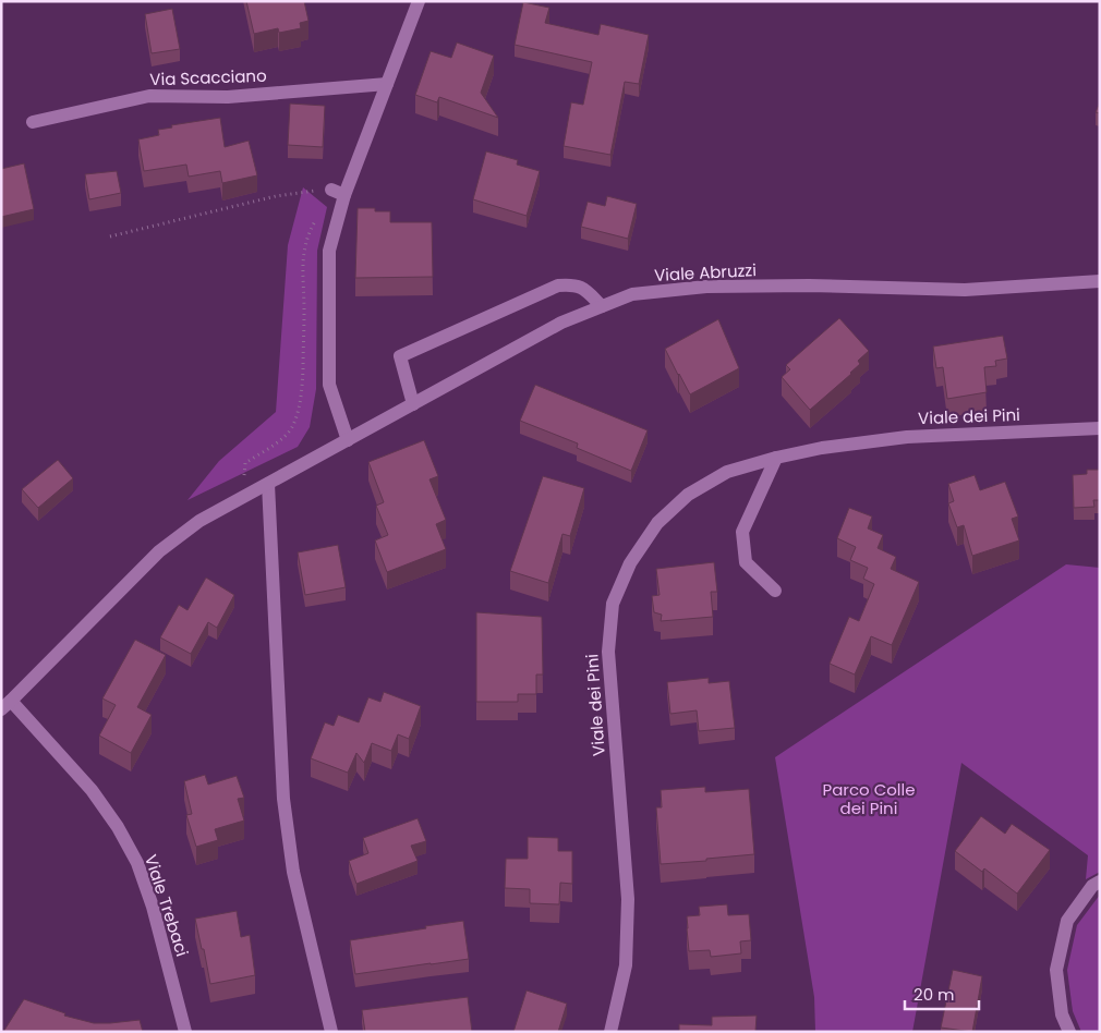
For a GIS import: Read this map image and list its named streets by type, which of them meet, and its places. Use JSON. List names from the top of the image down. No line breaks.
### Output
{"streets":{"street":["Via Scacciano","Viale Abruzzi","Viale dei Pini","Viale Trebaci"]},"crossings":[["Viale Abruzzi","Viale Trebaci"]],"parks":["Parco Colle dei Pini"],"scale_bar":"20 m"}
